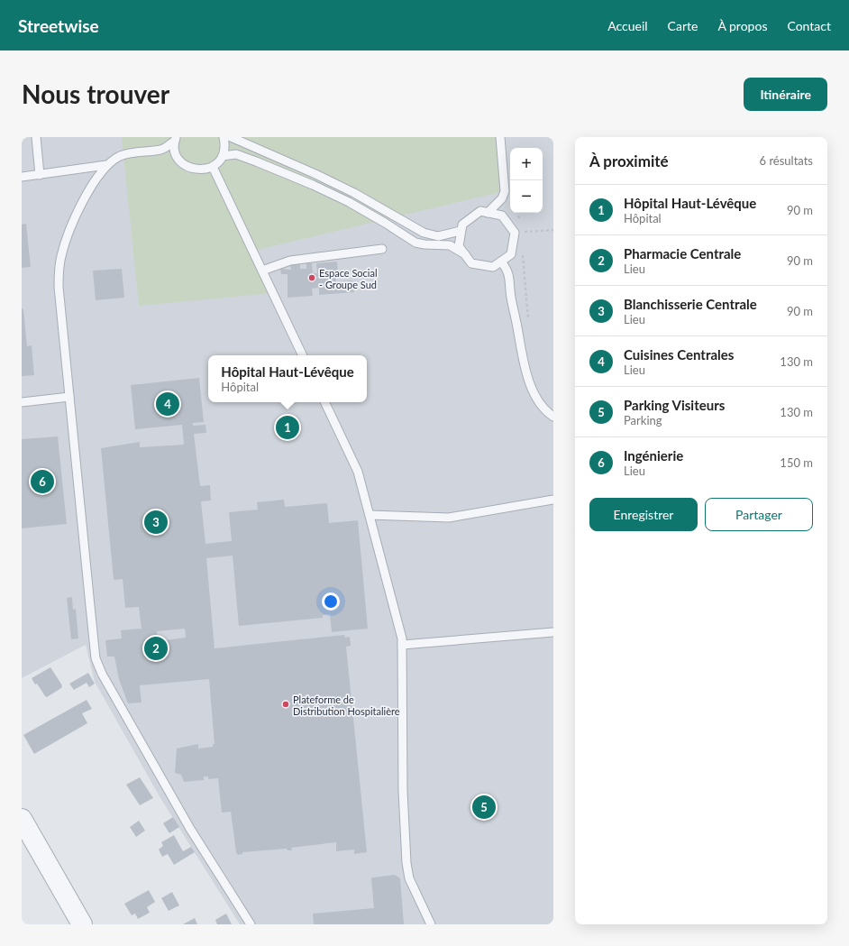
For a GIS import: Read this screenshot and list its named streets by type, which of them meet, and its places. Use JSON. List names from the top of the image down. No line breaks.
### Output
{"places":["Espace Social - Groupe Sud","Plateforme de Distribution Hospitalière"],"page":{"header":"Streetwise","nav":["Accueil","Carte","À propos","Contact"],"buttons":["Itinéraire",["Enregistrer","Partager"]],"title":"Nous trouver","heading":["À proximité","6 résultats"],"map_buttons":["+","−"],"list":[{"mark":"1","name":"Hôpital Haut-Lévêque","note":"Hôpital","value":"90 m"},{"mark":"2","name":"Pharmacie Centrale","note":"Lieu","value":"90 m"},{"mark":"3","name":"Blanchisserie Centrale","note":"Lieu","value":"90 m"},{"mark":"4","name":"Cuisines Centrales","note":"Lieu","value":"130 m"},{"mark":"5","name":"Parking Visiteurs","note":"Parking","value":"130 m"},{"mark":"6","name":"Ingénierie","note":"Lieu","value":"150 m"}],"popup":["Hôpital Haut-Lévêque","Hôpital"],"pins":["4","1","6","3","2","5"]}}
